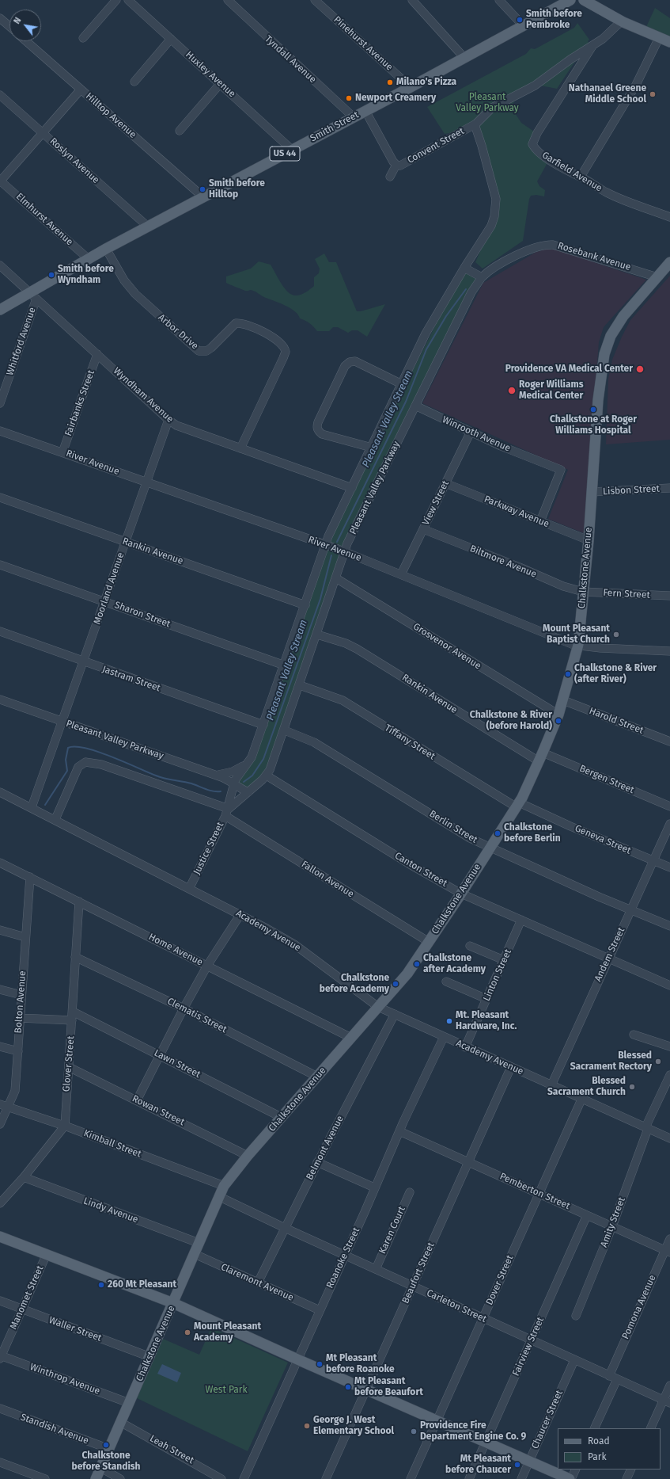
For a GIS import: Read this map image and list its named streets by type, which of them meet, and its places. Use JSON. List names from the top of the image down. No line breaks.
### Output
{"streets":{"main road":["Smith Street","US 44","Chalkstone Avenue"],"street":["Pinehurst Avenue","Tyndall Avenue","Huxley Avenue","Hilltop Avenue","Convent Street","Roslyn Avenue","Garfield Avenue","Elmhurst Avenue","Rosebank Avenue","Arbor Drive","Whitford Avenue","Wyndham Avenue","Fairbanks Street","Winrooth Avenue","River Avenue","Pleasant Valley Parkway","Lisbon Street","View Street","Parkway Avenue","Rankin Avenue","Biltmore Avenue","Moorland Avenue","Fern Street","Sharon Street","Grosvenor Avenue","Jastram Street","Harold Street","Tiffany Street","Bergen Street","Berlin Street","Geneva Street","Justice Street","Canton Street","Fallon Avenue","Academy Avenue","Home Avenue","Andem Street","Linton Street","Bolton Avenue","Clematis Street","Glover Street","Lawn Street","Rowan Street","Kimball Street","Belmont Avenue","Pemberton Street","Lindy Avenue","Amity Street","Karen Court","Roanoke Street","Beaufort Street","Dover Street","Claremont Avenue","Manomet Street","Carleton Street","Pomona Avenue","Waller Street","Fairview Street","Winthrop Avenue","Chaucer Street","Standish Avenue","Leah Street"]},"crossings":[["Pinehurst Avenue","Smith Street"],["Tyndall Avenue","Smith Street"],["Huxley Avenue","Smith Street"],["Hilltop Avenue","Smith Street"],["Smith Street","Roslyn Avenue"],["Smith Street","Elmhurst Avenue"],["Smith Street","Arbor Drive"],["Smith Street","Whitford Avenue"],["Smith Street","Wyndham Avenue"],["Rosebank Avenue","Pleasant Valley Parkway"],["Rosebank Avenue","Chalkstone Avenue"],["Arbor Drive","Wyndham Avenue"],["Whitford Avenue","Wyndham Avenue"],["Wyndham Avenue","Fairbanks Street"],["Wyndham Avenue","Moorland Avenue"],["Fairbanks Street","River Avenue"],["Winrooth Avenue","Pleasant Valley Parkway"],["Winrooth Avenue","View Street"],["Winrooth Avenue","Parkway Avenue"],["River Avenue","Pleasant Valley Parkway"],["River Avenue","View Street"],["River Avenue","Chalkstone Avenue"],["River Avenue","Moorland Avenue"],["Pleasant Valley Parkway","Rankin Avenue"],["Pleasant Valley Parkway","Moorland Avenue"],["Pleasant Valley Parkway","Grosvenor Avenue"],["Pleasant Valley Parkway","Tiffany Street"],["Pleasant Valley Parkway","Berlin Street"],["Pleasant Valley Parkway","Justice Street"],["Pleasant Valley Parkway","Canton Street"],["Pleasant Valley Parkway","Fallon Avenue"],["Pleasant Valley Parkway","Academy Avenue"],["Lisbon Street","Chalkstone Avenue"],["View Street","Parkway Avenue"],["View Street","Biltmore Avenue"],["Parkway Avenue","Chalkstone Avenue"],["Rankin Avenue","Chalkstone Avenue"],["Rankin Avenue","Moorland Avenue"],["Rankin Avenue","Bergen Street"],["Biltmore Avenue","Chalkstone Avenue"],["Biltmore Avenue","Fern Street"],["Chalkstone Avenue","Fern Street"],["Chalkstone Avenue","Grosvenor Avenue"],["Chalkstone Avenue","Harold Street"],["Chalkstone Avenue","Tiffany Street"],["Chalkstone Avenue","Bergen Street"],["Chalkstone Avenue","Berlin Street"],["Chalkstone Avenue","Geneva Street"],["Chalkstone Avenue","Canton Street"],["Chalkstone Avenue","Fallon Avenue"],["Chalkstone Avenue","Academy Avenue"],["Chalkstone Avenue","Home Avenue"],["Chalkstone Avenue","Clematis Street"],["Chalkstone Avenue","Lawn Street"],["Chalkstone Avenue","Rowan Street"],["Chalkstone Avenue","Kimball Street"],["Chalkstone Avenue","Lindy Avenue"],["Chalkstone Avenue","Claremont Avenue"],["Chalkstone Avenue","Carleton Street"],["Chalkstone Avenue","Waller Street"],["Chalkstone Avenue","Winthrop Avenue"],["Chalkstone Avenue","Standish Avenue"],["Chalkstone Avenue","Leah Street"],["Moorland Avenue","Sharon Street"],["Moorland Avenue","Jastram Street"],["Tiffany Street","Geneva Street"],["Berlin Street","Andem Street"],["Geneva Street","Andem Street"],["Justice Street","Fallon Avenue"],["Justice Street","Academy Avenue"],["Canton Street","Andem Street"],["Canton Street","Linton Street"],["Academy Avenue","Andem Street"],["Academy Avenue","Linton Street"],["Academy Avenue","Belmont Avenue"],["Academy Avenue","Amity Street"],["Academy Avenue","Roanoke Street"],["Academy Avenue","Beaufort Street"],["Academy Avenue","Dover Street"],["Home Avenue","Bolton Avenue"],["Home Avenue","Glover Street"],["Bolton Avenue","Kimball Street"],["Clematis Street","Glover Street"],["Glover Street","Lawn Street"],["Glover Street","Rowan Street"],["Glover Street","Kimball Street"],["Belmont Avenue","Claremont Avenue"],["Belmont Avenue","Carleton Street"],["Pemberton Street","Amity Street"],["Pemberton Street","Roanoke Street"],["Pemberton Street","Beaufort Street"],["Pemberton Street","Dover Street"],["Pemberton Street","Pomona Avenue"],["Pemberton Street","Fairview Street"],["Karen Court","Carleton Street"],["Roanoke Street","Claremont Avenue"],["Roanoke Street","Carleton Street"],["Beaufort Street","Carleton Street"],["Dover Street","Carleton Street"],["Manomet Street","Waller Street"],["Manomet Street","Winthrop Avenue"],["Carleton Street","Pomona Avenue"],["Carleton Street","Fairview Street"],["Carleton Street","Chaucer Street"]],"water":["Pleasant Valley Stream"],"parks":["Pleasant Valley Parkway","West Park"],"places":["Smith before Pembroke","Milano's Pizza","Nathanael Greene Middle School","Newport Creamery","Smith before Hilltop","Smith before Wyndham","Providence VA Medical Center","Roger Williams Medical Center","Chalkstone at Roger Williams Hospital","Mount Pleasant Baptist Church","Chalkstone & River (after River)","Chalkstone & River (before Harold)","Chalkstone before Berlin","Chalkstone after Academy","Chalkstone before Academy","Mt. Pleasant Hardware, Inc.","Blessed Sacrament Rectory","Blessed Sacrament Church","260 Mt Pleasant","Mount Pleasant Academy","Mt Pleasant before Roanoke","Mt Pleasant before Beaufort","George J. West Elementary School","Providence Fire Department Engine Co. 9","Chalkstone before Standish","Mt Pleasant before Chaucer"],"legend":["Road","Park"],"north":"top left"}
